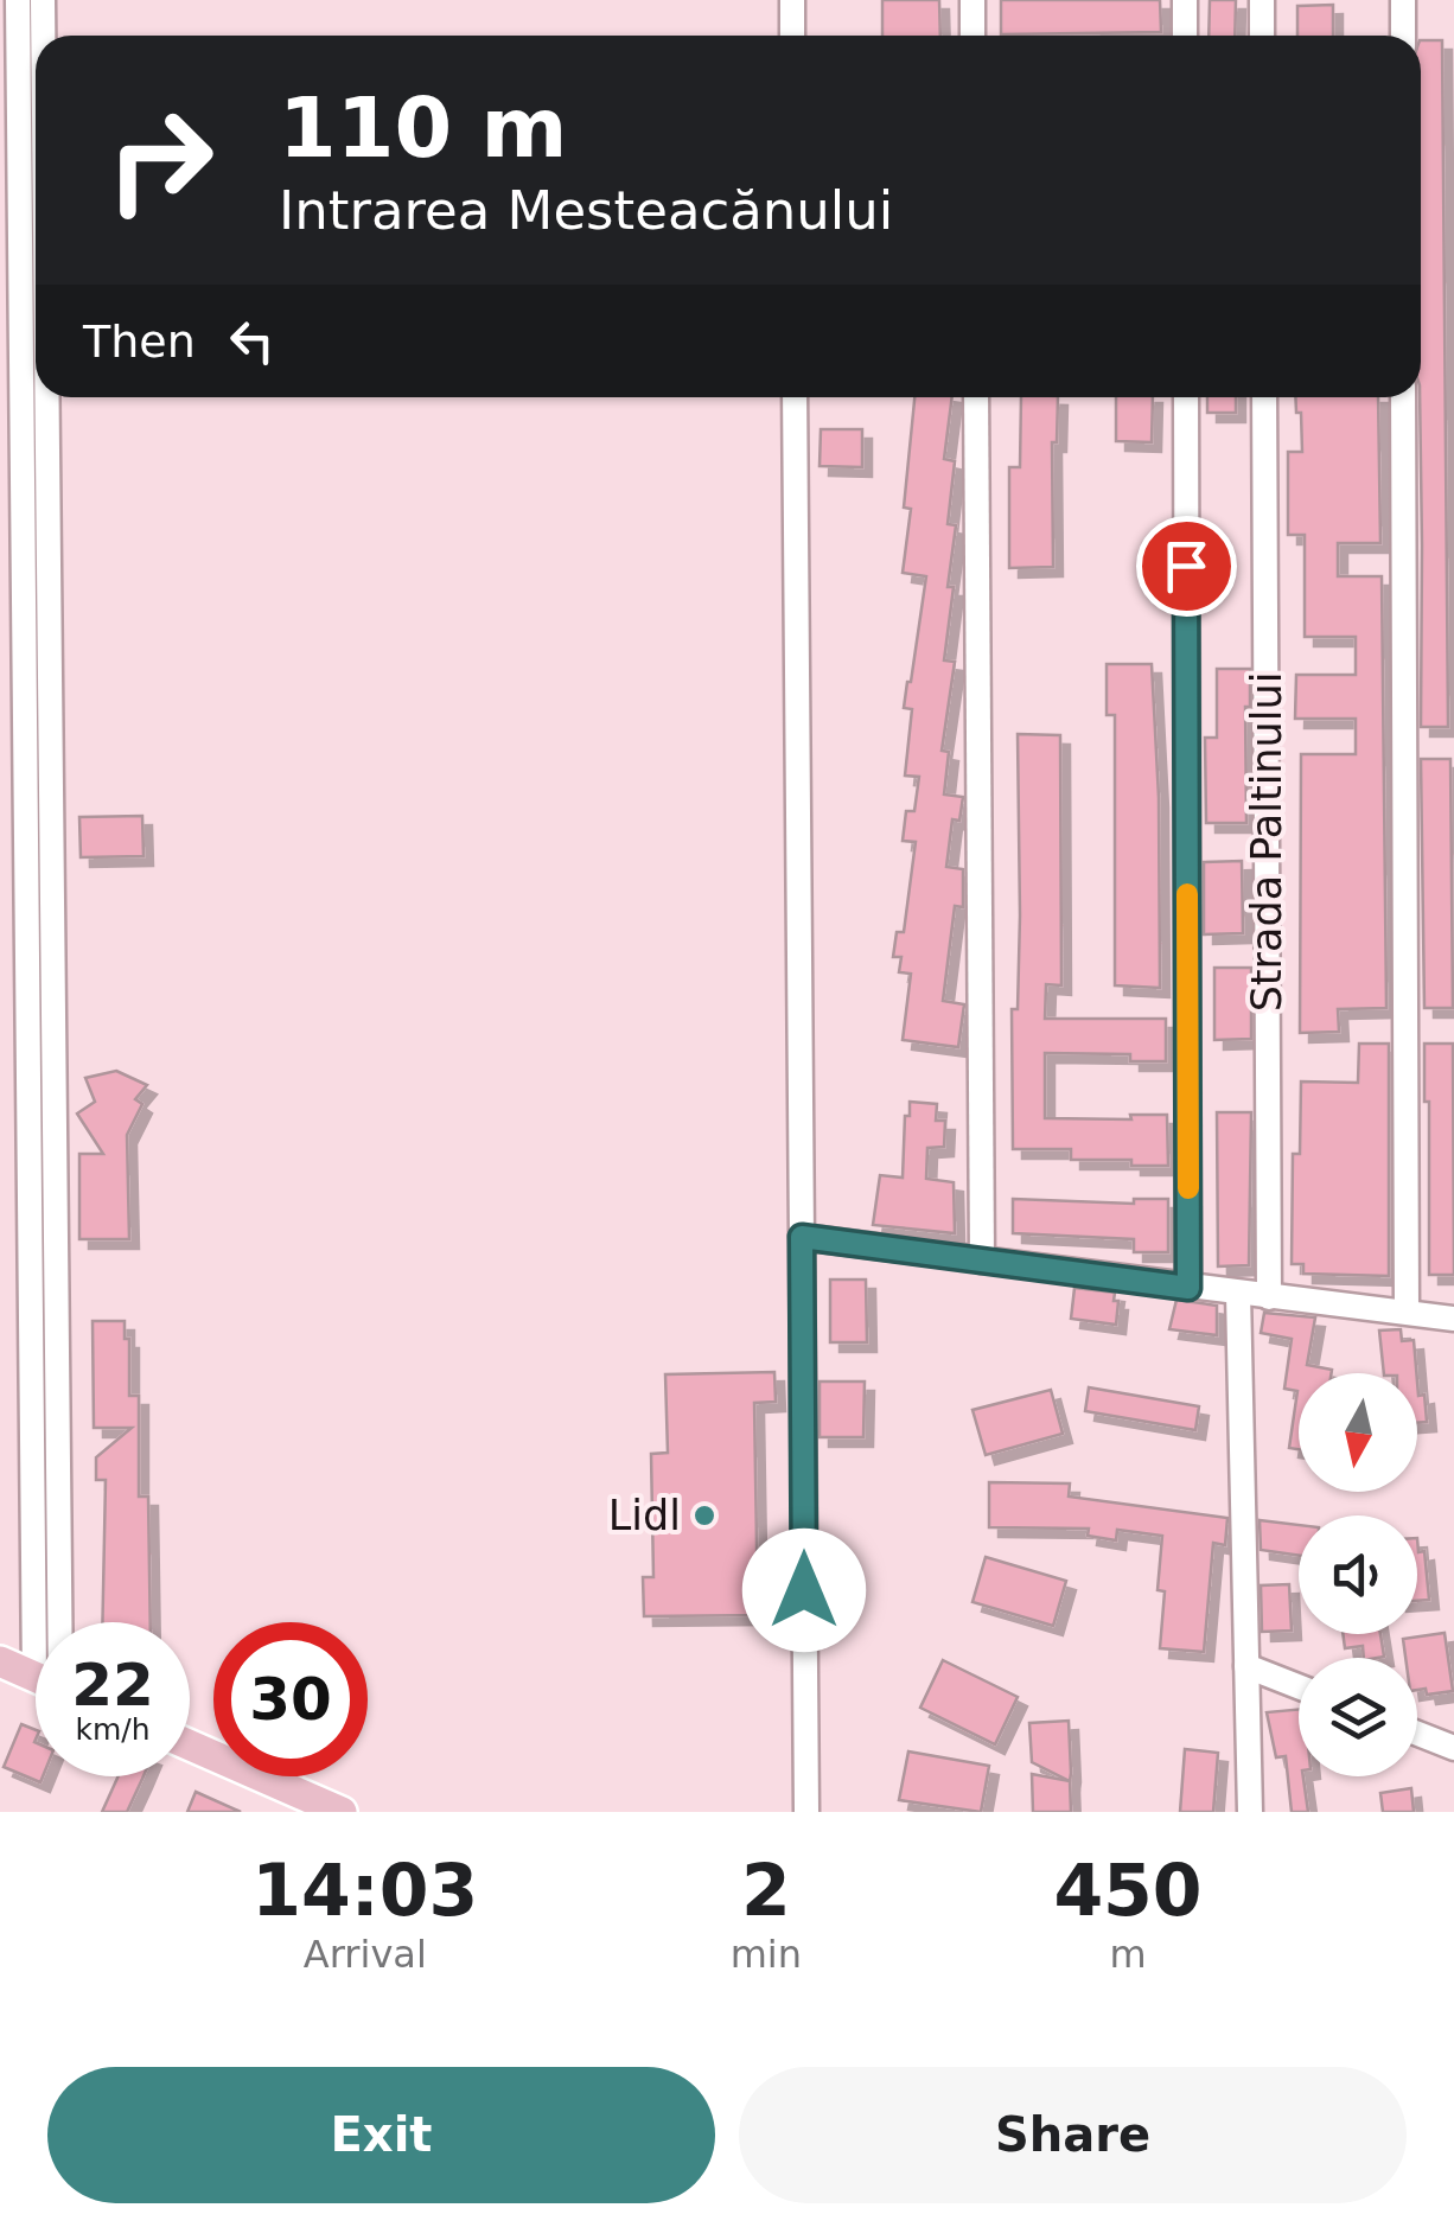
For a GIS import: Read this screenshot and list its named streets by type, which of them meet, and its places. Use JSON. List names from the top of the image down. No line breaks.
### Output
{"streets":{"street":["Strada Paltinului"]},"places":["Lidl"],"north":"bottom","page":{"turn":["110 m","Intrarea Mesteacănului"],"then":"Then","speed":"22 km/h","limit":"30","eta":["14:03","Arrival","2","min","450","m"],"buttons":["Exit","Share"]}}
